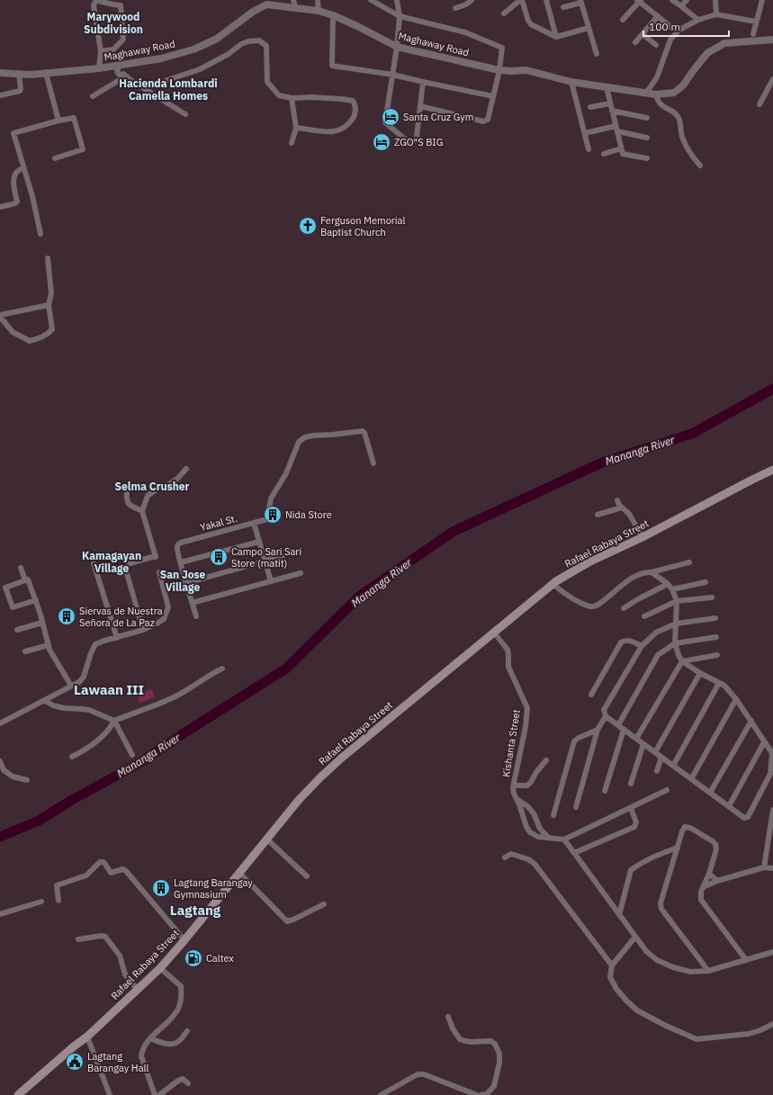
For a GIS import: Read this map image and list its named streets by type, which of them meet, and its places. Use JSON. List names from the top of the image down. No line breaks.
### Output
{"streets":{"main road":["Rafael Rabaya Street"],"street":["Maghaway Road","Yakal St.","Kishanta Street"]},"crossings":[["Rafael Rabaya Street","Kishanta Street"]],"districts":["Marywood Subdivision","Hacienda Lombardi Camella Homes","Selma Crusher","Kamagayan Village","San Jose Village","Lawaan III","Lagtang"],"water":["Mananga River"],"places":{"hotel":["Santa Cruz Gym","ZGO\"S BIG"],"church":["Ferguson Memorial Baptist Church"],"building":["Nida Store","Campo Sari Sari Store (matit)","Siervas de Nuestra Señora de La Paz","Lagtang Barangay Gymnasium"],"fuel station":["Caltex"],"public building":["Lagtang Barangay Hall"]},"scale_bar":"100 m"}
